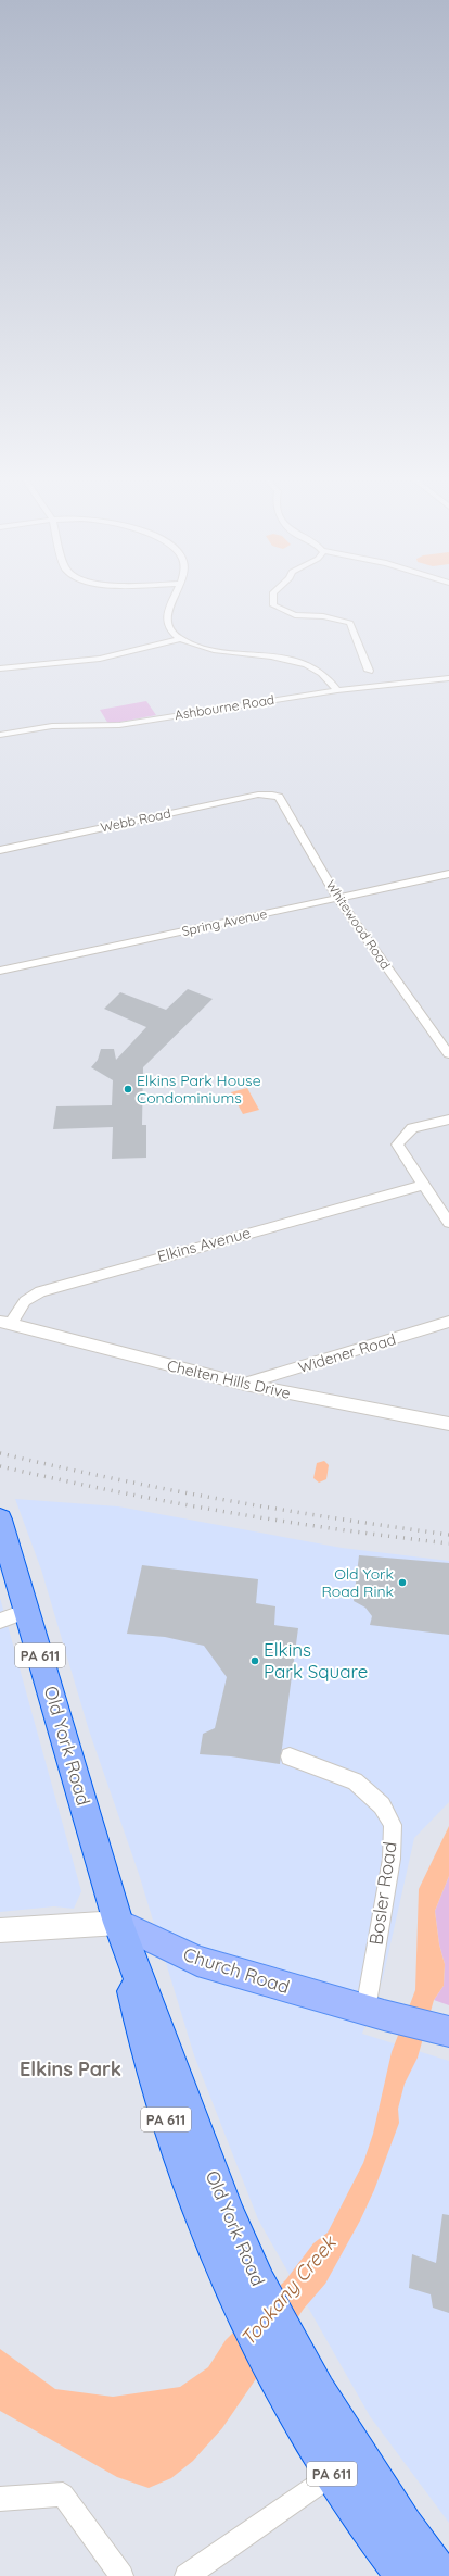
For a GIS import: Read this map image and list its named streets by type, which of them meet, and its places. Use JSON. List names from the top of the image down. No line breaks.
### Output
{"streets":{"highway":["PA 611","Old York Road"],"main road":["Church Road"],"street":["Ashbourne Road","Webb Road","Spring Avenue","Whitewood Road","Elkins Avenue","Widener Road","Chelten Hills Drive","Bosler Road"]},"crossings":[["Webb Road","Whitewood Road"],["Spring Avenue","Whitewood Road"],["Elkins Avenue","Chelten Hills Drive"],["Widener Road","Chelten Hills Drive"],["Old York Road","Church Road"],["Bosler Road","Church Road"]],"districts":["Elkins Park"],"water":["Tookany Creek"],"places":["Elkins Park House Condominiums","Old York Road Rink","Elkins Park Square"]}
